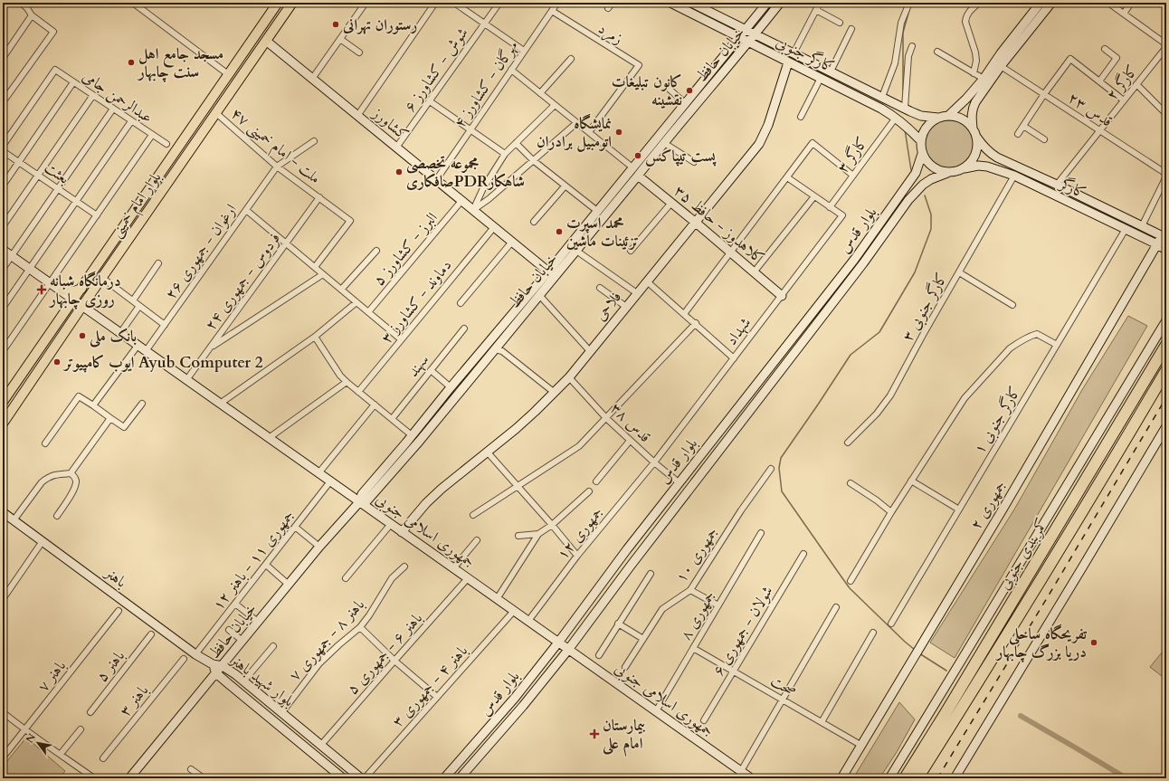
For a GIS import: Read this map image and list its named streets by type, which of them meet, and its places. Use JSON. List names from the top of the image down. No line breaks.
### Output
{"streets":{"highway":["کمربندی جنوبی"],"main road":["خیابان حافظ","کارگر جنوبی","کشاورز","کارگر","بلوار امام خمینی","کلاهدوز - حافظ ۳۵","بلوار قدس","فلاحی","جمهوری ۲","جمهوری اسلامی جنوبی","باهنر","بلوار شهید باهنر"],"street":["زمرد","شوش - کشاورز ۶","کارگر ۲","مهرگان - کشاورز ۴","عبدالرحمن جامی","قدس ۲۳","ملت - امام خمینی ۴۷","کارگر ۳","بعثت","البرز - کشاورز ۵","ارغوان - جمهوری ۲۶","فردوس - جمهوری ۲۴","دماوند - کشاورز ۳","کارگر جنوبی ۳","شهداد","سهند","کارگر جنوبی ۱","قدس ۳۸","جمهوری ۱۲","جمهوری ۱۰","جمهوری ۱۱ - باهنر ۱۲","جمهوری ۸","شولان - جمهوری ۶","باهنر ۸ - جمهوری ۷","باهنر ۶ - جمهوری ۵","باهنر ۵","باهنر ۷","باهنر ۴ - جمهوری ۳","صحت","باهنر ۳"]},"crossings":[["زمرد","مهرگان - کشاورز ۴"],["خیابان حافظ","کارگر جنوبی"],["خیابان حافظ","کشاورز"],["خیابان حافظ","کلاهدوز - حافظ ۳۵"],["خیابان حافظ","جمهوری اسلامی جنوبی"],["خیابان حافظ","بلوار شهید باهنر"],["کارگر جنوبی","کارگر ۳"],["کارگر جنوبی","کارگر"],["کارگر جنوبی","بلوار قدس"],["کارگر جنوبی","فلاحی"],["شوش - کشاورز ۶","کشاورز"],["کارگر ۲","قدس ۲۳"],["کارگر ۲","کارگر"],["مهرگان - کشاورز ۴","کشاورز"],["کشاورز","بلوار امام خمینی"],["کشاورز","البرز - کشاورز ۵"],["کشاورز","دماوند - کشاورز ۳"],["ملت - امام خمینی ۴۷","بلوار امام خمینی"],["ملت - امام خمینی ۴۷","ارغوان - جمهوری ۲۶"],["ملت - امام خمینی ۴۷","فردوس - جمهوری ۲۴"],["کارگر ۳","شهداد"],["کارگر","بلوار قدس"],["کارگر","کارگر جنوبی ۳"],["کارگر","کارگر جنوبی ۱"],["کارگر","جمهوری ۲"],["بلوار امام خمینی","جمهوری اسلامی جنوبی"],["کلاهدوز - حافظ ۳۵","فلاحی"],["کلاهدوز - حافظ ۳۵","شهداد"],["بلوار قدس","قدس ۳۸"],["بلوار قدس","جمهوری اسلامی جنوبی"],["ارغوان - جمهوری ۲۶","جمهوری اسلامی جنوبی"],["فردوس - جمهوری ۲۴","جمهوری اسلامی جنوبی"],["فلاحی","قدس ۳۸"],["فلاحی","جمهوری اسلامی جنوبی"],["شهداد","قدس ۳۸"],["شهداد","جمهوری ۱۲"],["قدس ۳۸","جمهوری ۱۲"],["جمهوری ۲","صحت"],["جمهوری اسلامی جنوبی","جمهوری ۱۲"],["جمهوری اسلامی جنوبی","جمهوری ۱۱ - باهنر ۱۲"],["جمهوری اسلامی جنوبی","جمهوری ۸"],["جمهوری اسلامی جنوبی","باهنر ۶ - جمهوری ۵"],["جمهوری اسلامی جنوبی","باهنر ۴ - جمهوری ۳"],["جمهوری ۱۱ - باهنر ۱۲","باهنر"],["باهنر","بلوار شهید باهنر"],["جمهوری ۸","صحت"],["شولان - جمهوری ۶","صحت"],["باهنر ۸ - جمهوری ۷","بلوار شهید باهنر"],["باهنر ۶ - جمهوری ۵","بلوار شهید باهنر"]],"places":{"other":["رستوران تهرانی","مسجد جامع اهل سنت چابهار","کانون تبلیغات نقشینه","نمایشگاه اتومبیل برادران","پست تیپاکس","مجموعه تخصصی صافکاریPDRشاهکار","محمد اسپرت تزئینات ماشین","بانک ملی","ایوب کامپیوتر Ayub Computer 2","تفریحگاه ساحلی دریا بزرگ چابهار"],"health":["درمانگاه شبانه روزی چابهار","بیمارستان امام علی"]},"north":"top left"}
